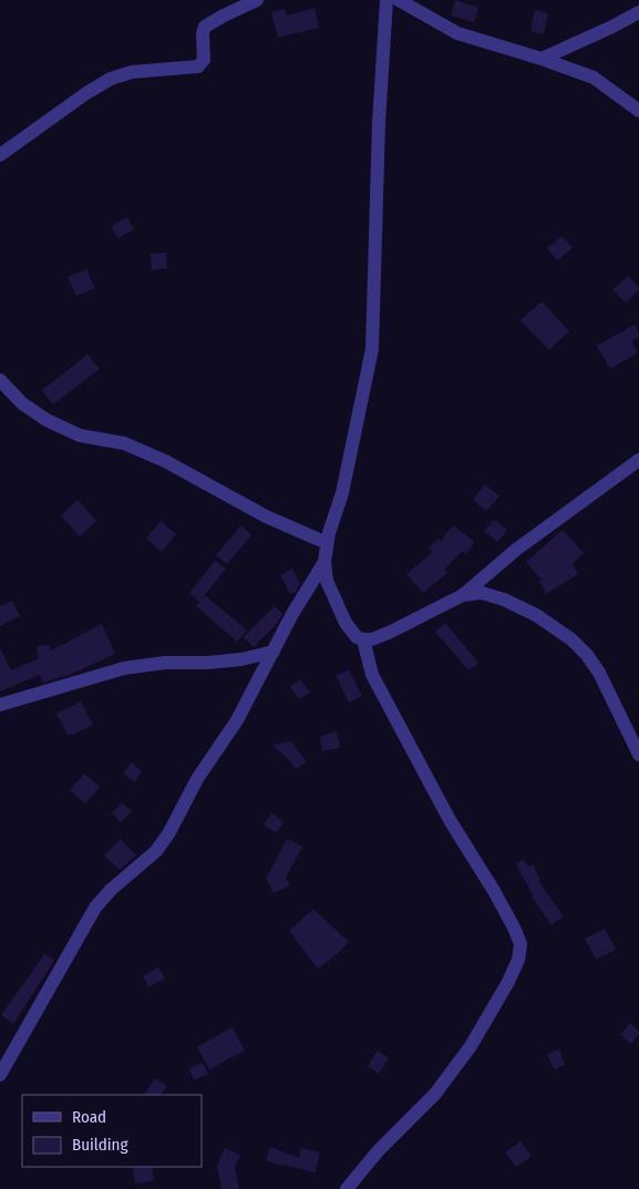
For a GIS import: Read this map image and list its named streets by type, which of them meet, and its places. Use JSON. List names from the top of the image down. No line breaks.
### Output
{"legend":["Road","Building"]}
